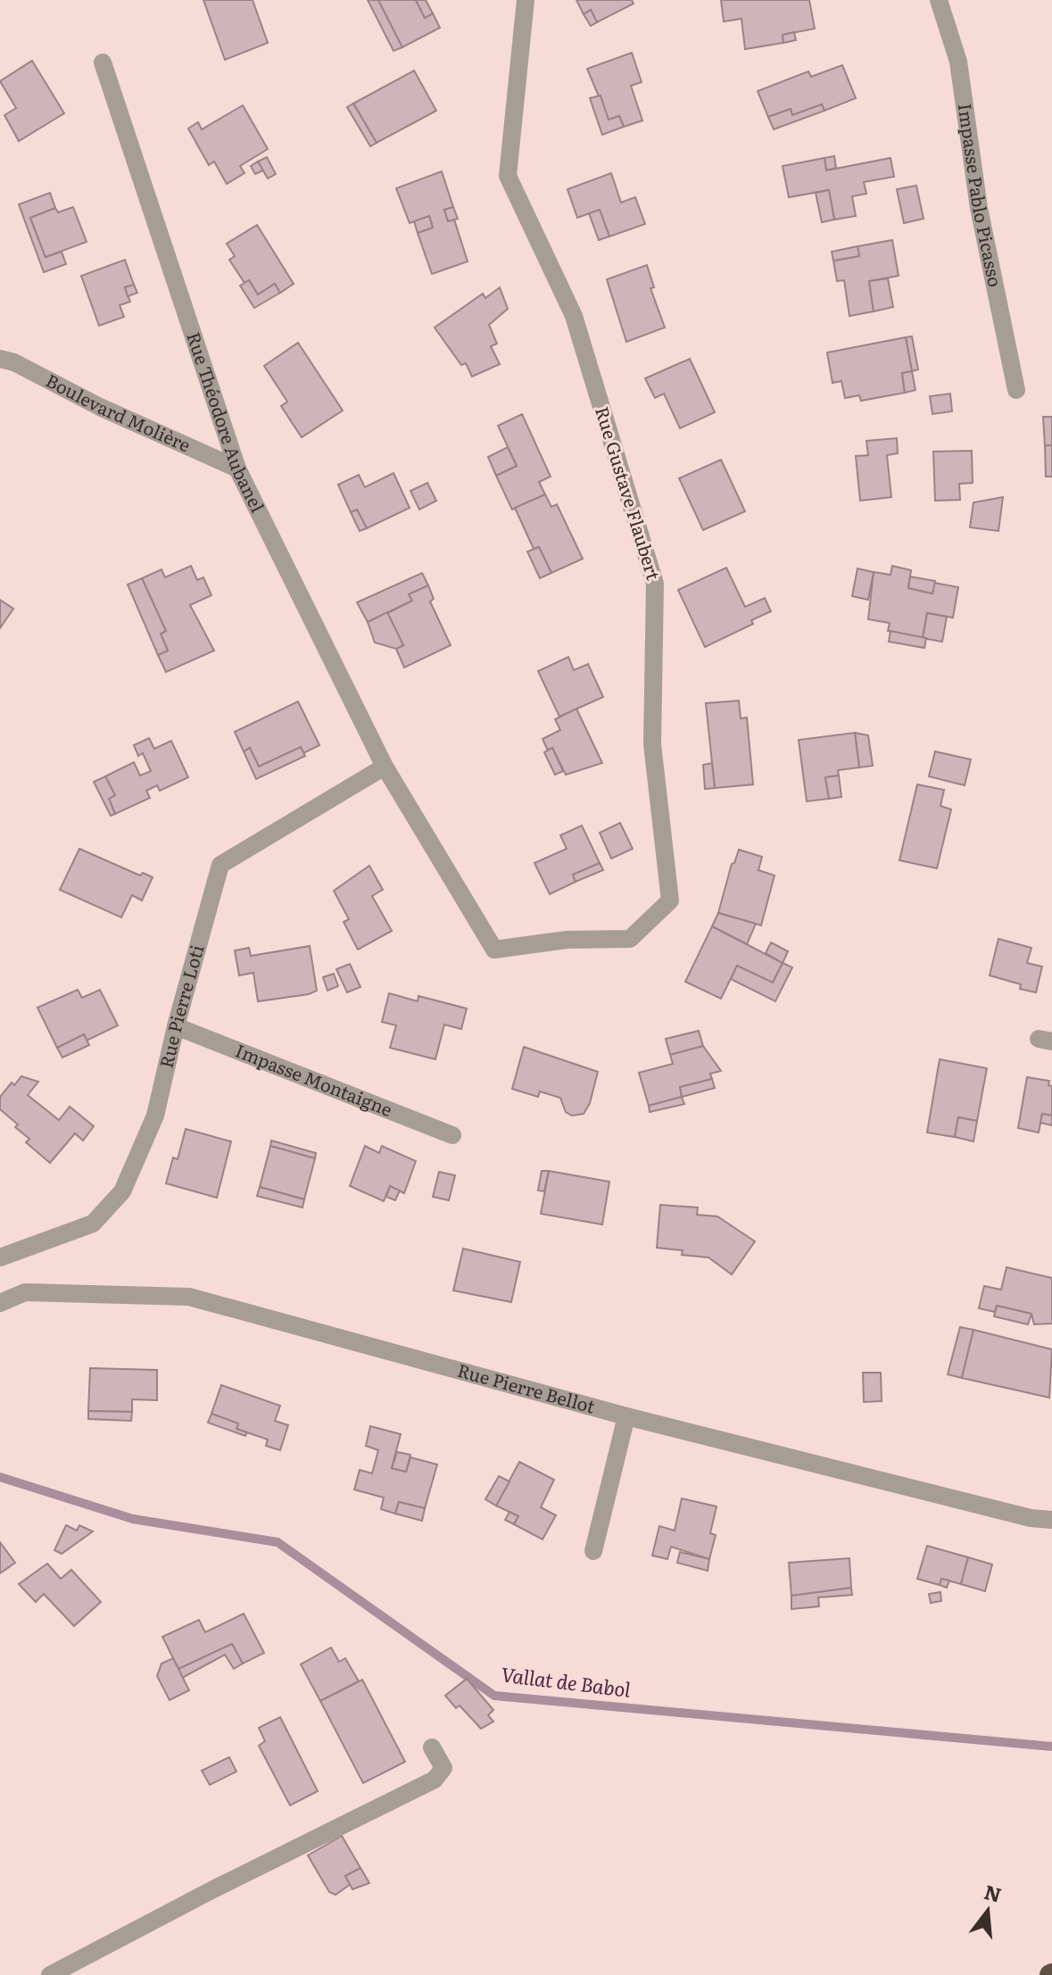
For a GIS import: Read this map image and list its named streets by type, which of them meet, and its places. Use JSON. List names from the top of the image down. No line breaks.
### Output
{"streets":{"street":["Impasse Pablo Picasso","Boulevard Molière","Rue Théodore Aubanel","Rue Gustave Flaubert","Rue Pierre Loti","Impasse Montaigne","Rue Pierre Bellot"]},"crossings":[["Boulevard Molière","Rue Théodore Aubanel"],["Rue Théodore Aubanel","Rue Gustave Flaubert"],["Rue Théodore Aubanel","Rue Pierre Loti"],["Rue Gustave Flaubert","Rue Pierre Loti"],["Rue Pierre Loti","Impasse Montaigne"]],"water":["Vallat de Babol"],"north":"top"}
